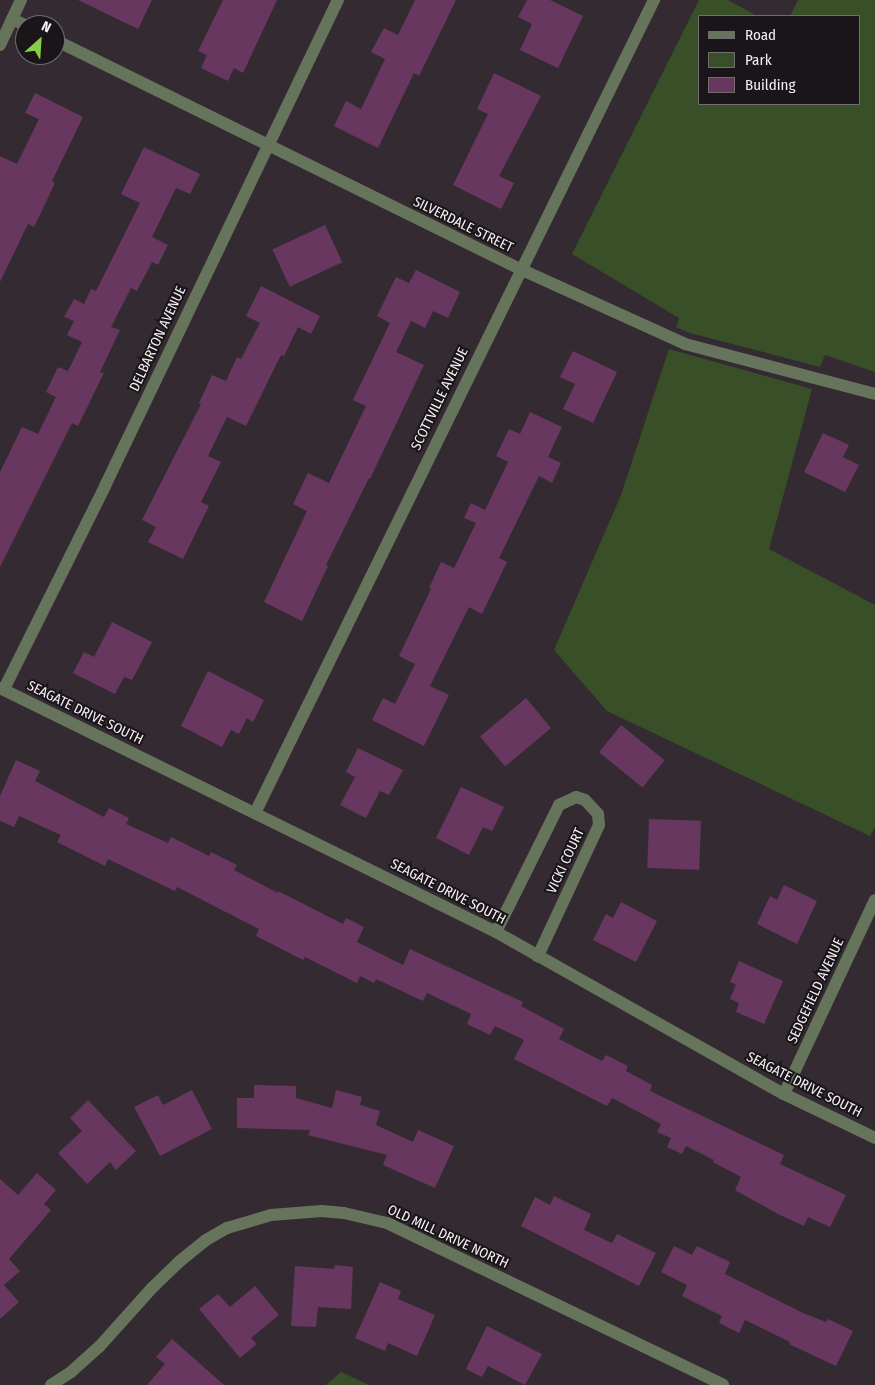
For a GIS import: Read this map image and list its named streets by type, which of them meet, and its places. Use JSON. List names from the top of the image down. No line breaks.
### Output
{"streets":{"street":["SILVERDALE STREET","DELBARTON AVENUE","SCOTTVILLE AVENUE","SEAGATE DRIVE SOUTH","VICKI COURT","SEDGEFIELD AVENUE","OLD MILL DRIVE NORTH"]},"crossings":[["SILVERDALE STREET","DELBARTON AVENUE"],["SILVERDALE STREET","SCOTTVILLE AVENUE"],["DELBARTON AVENUE","SEAGATE DRIVE SOUTH"],["SCOTTVILLE AVENUE","SEAGATE DRIVE SOUTH"],["SEAGATE DRIVE SOUTH","VICKI COURT"],["SEAGATE DRIVE SOUTH","SEDGEFIELD AVENUE"]],"legend":["Road","Park","Building"],"north":"top right"}
